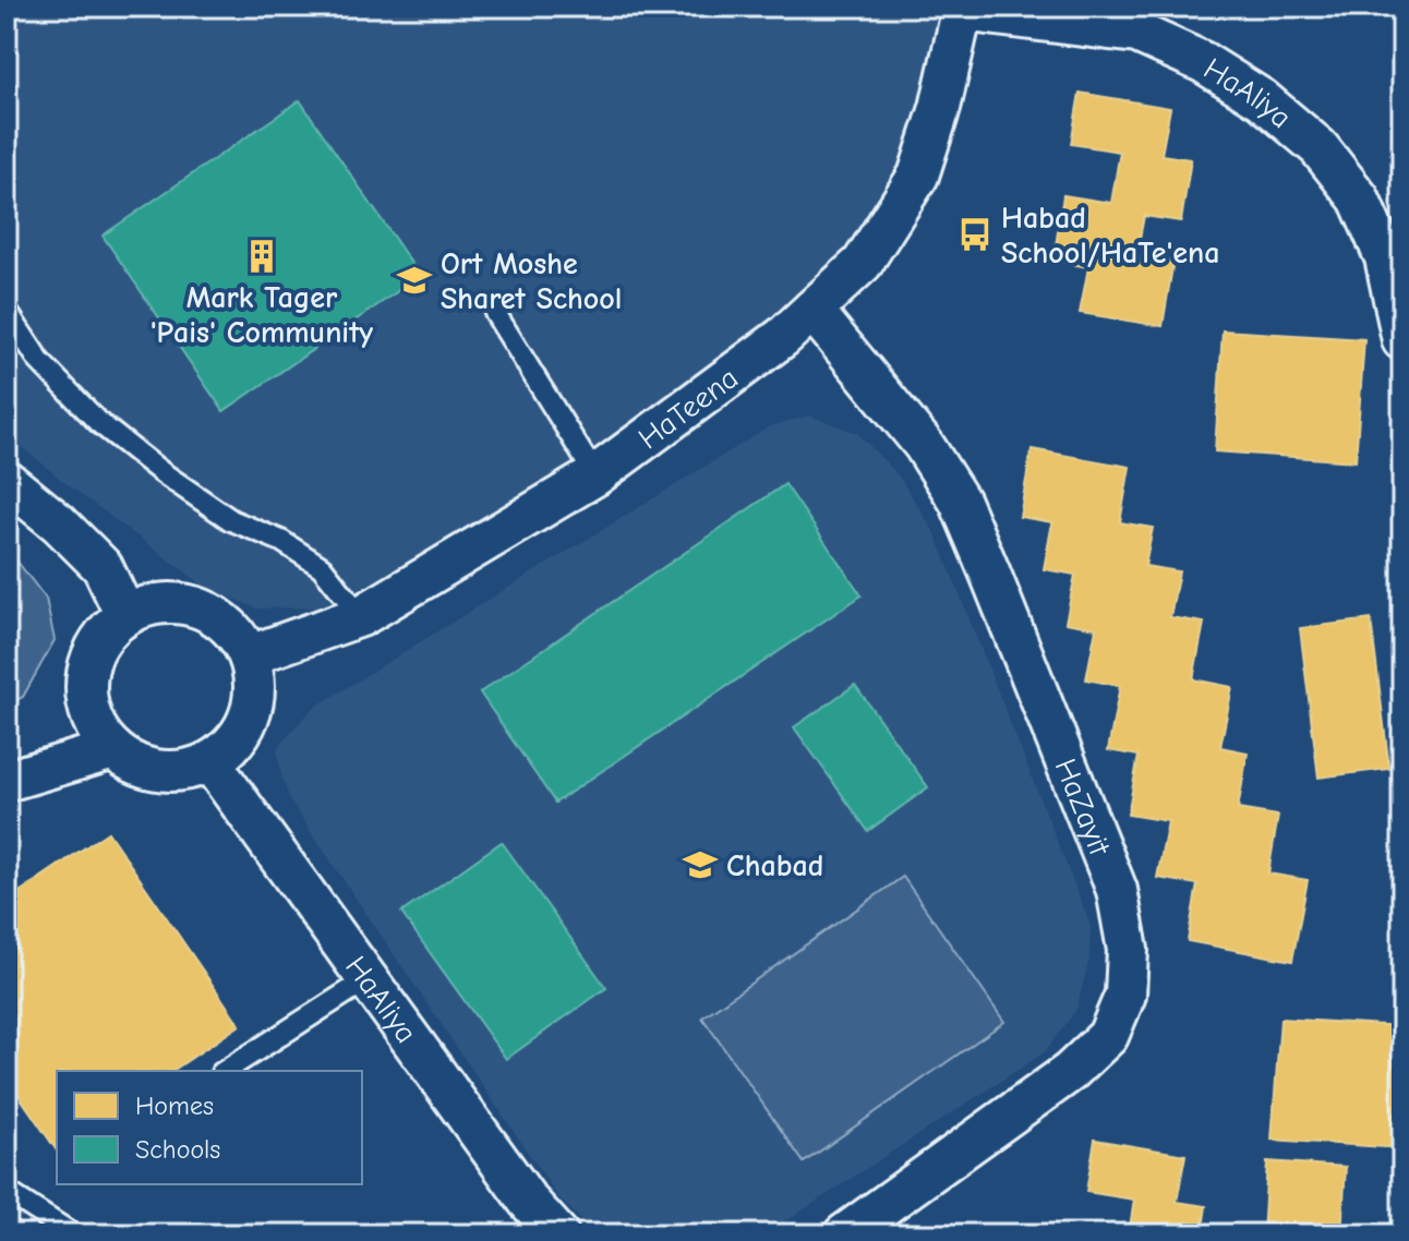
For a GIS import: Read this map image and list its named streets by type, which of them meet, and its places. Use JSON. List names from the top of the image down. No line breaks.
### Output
{"streets":{"street":["HaAliya","HaTeena","HaZayit"]},"crossings":[["HaAliya","HaTeena"],["HaTeena","HaZayit"]],"places":{"bus stop":["Habad School/HaTe'ena"],"building":["Mark Tager 'Pais' Community"],"school or university":["Ort Moshe Sharet School","Chabad"]},"legend":["Homes","Schools"]}
